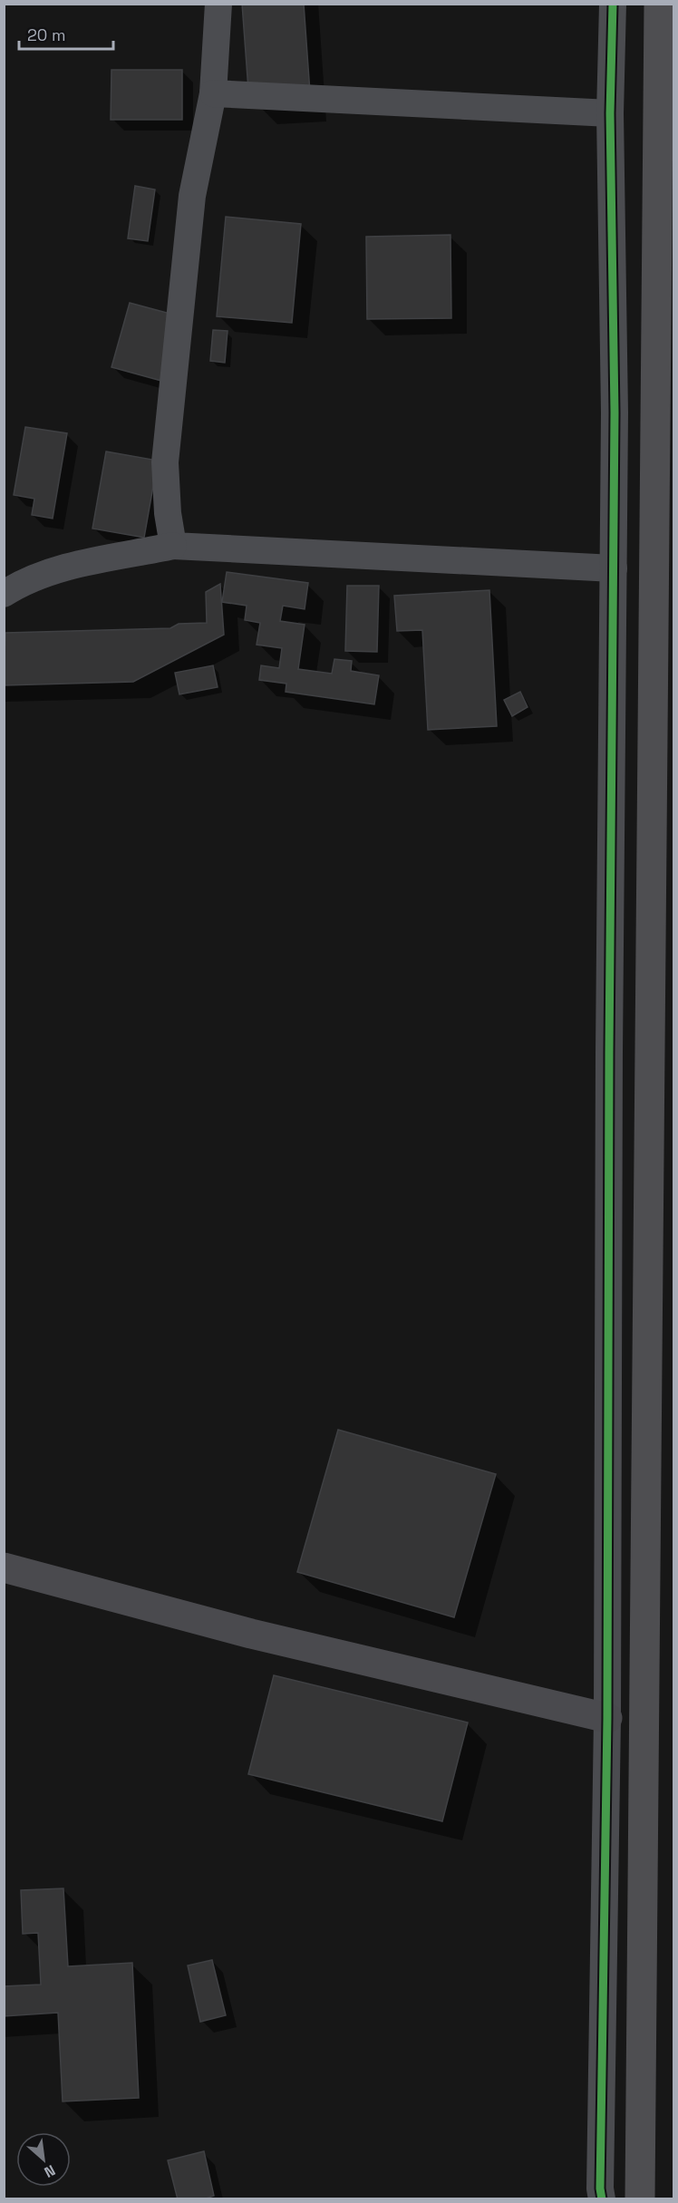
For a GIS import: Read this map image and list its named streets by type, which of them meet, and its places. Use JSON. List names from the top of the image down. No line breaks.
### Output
{"scale_bar":"20 m","north":"bottom right"}
